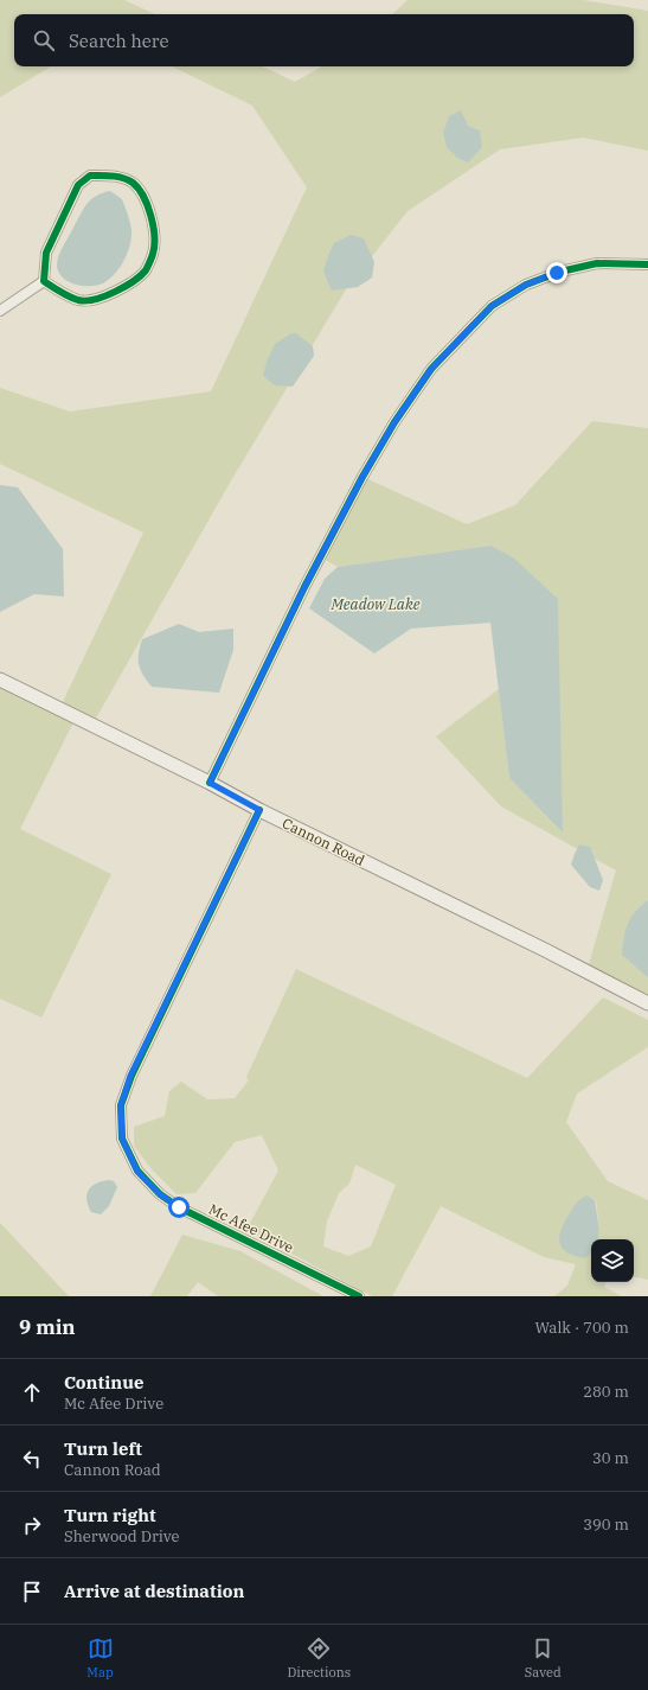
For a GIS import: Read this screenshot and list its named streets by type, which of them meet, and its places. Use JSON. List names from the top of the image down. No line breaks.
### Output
{"streets":{"main road":["Cannon Road"],"street":["Mc Afee Drive"]},"crossings":[["Cannon Road","Mc Afee Drive"]],"water":["Meadow Lake"],"page":{"search":"Search here","heading":["9 min","Walk · 700 m"],"list":[["Continue","Mc Afee Drive","280 m"],["Turn left","Cannon Road","30 m"],["Turn right","Sherwood Drive","390 m"],"Arrive at destination"],"nav":["Map","Directions","Saved"]}}
